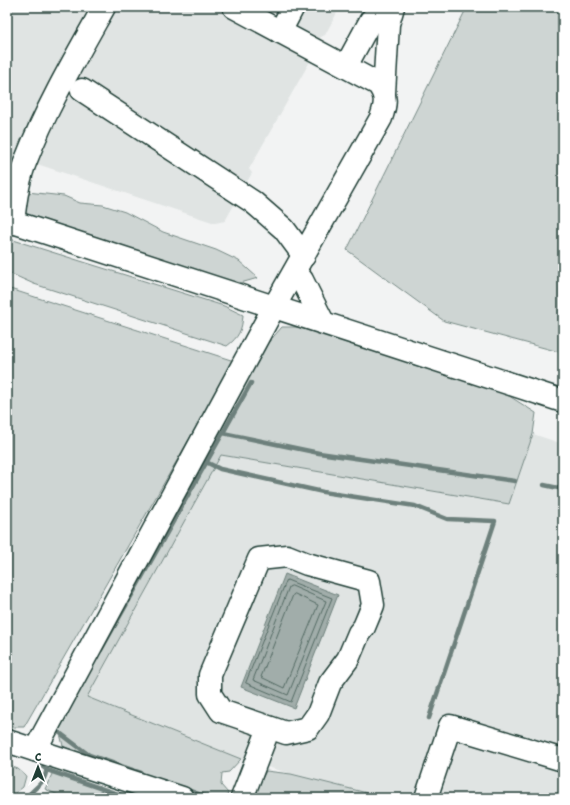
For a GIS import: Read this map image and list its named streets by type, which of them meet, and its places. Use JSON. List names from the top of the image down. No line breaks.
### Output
{"north":"top"}
